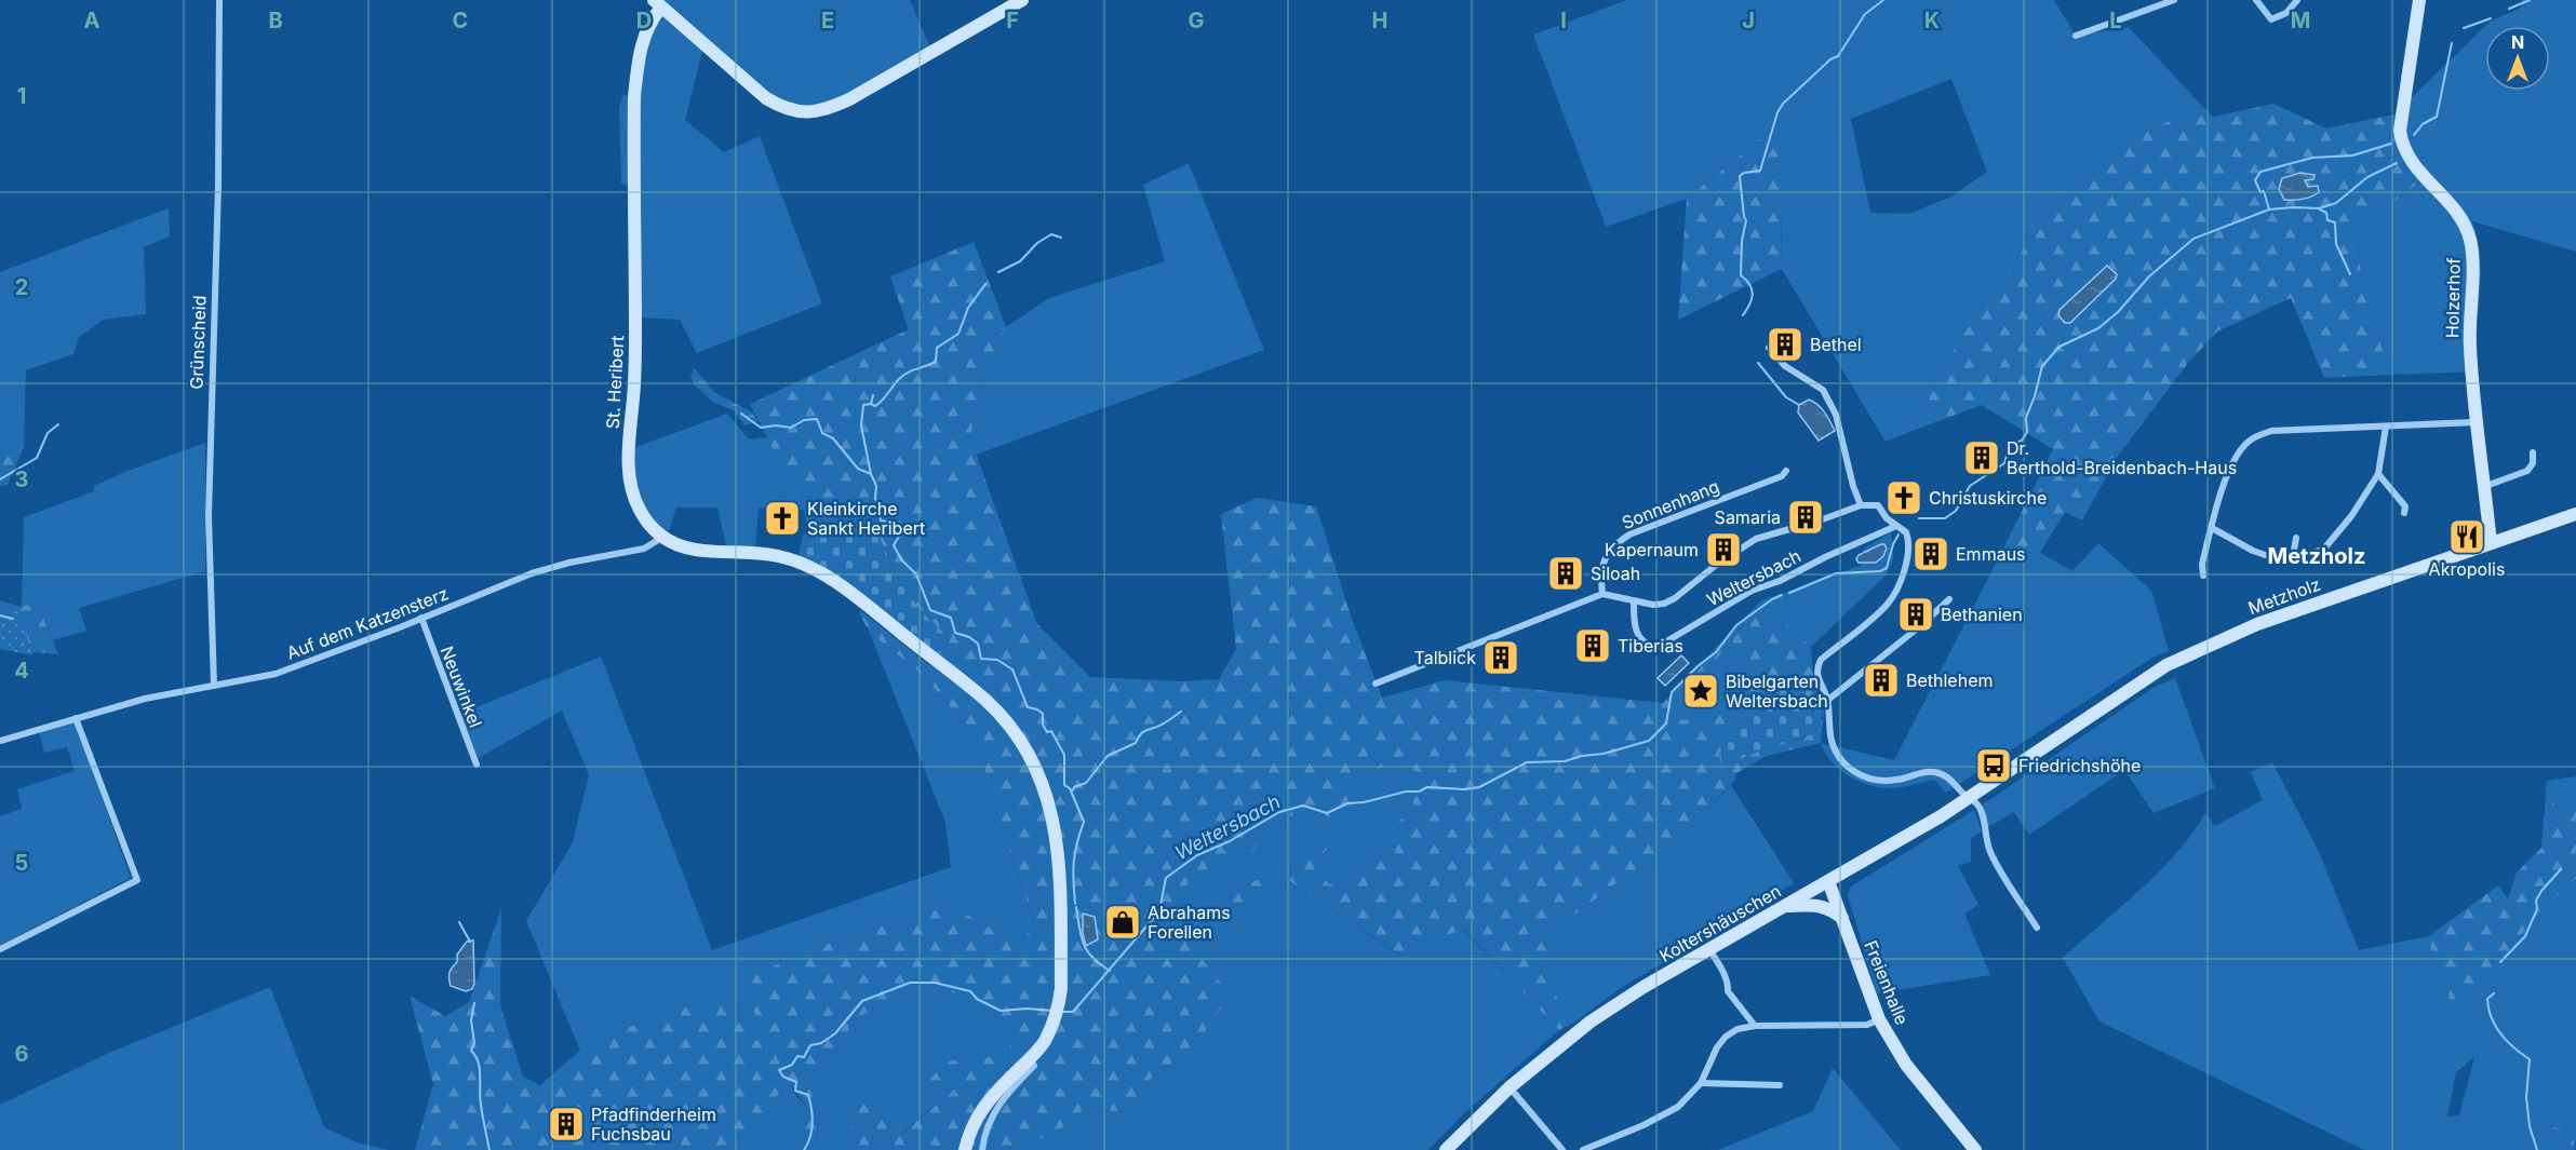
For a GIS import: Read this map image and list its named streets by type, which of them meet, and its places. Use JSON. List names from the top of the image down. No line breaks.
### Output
{"streets":{"street":["Holzerhof","Grünscheid","St. Heribert","Sonnenhang","Weltersbach","Metzholz","Auf dem Katzensterz","Neuwinkel","Koltershäuschen","Freienhalle"]},"crossings":[["Holzerhof","Metzholz"],["Grünscheid","Auf dem Katzensterz"],["St. Heribert","Auf dem Katzensterz"],["Sonnenhang","Weltersbach"],["Metzholz","Koltershäuschen"],["Auf dem Katzensterz","Neuwinkel"],["Koltershäuschen","Freienhalle"]],"districts":["Metzholz"],"water":["Weltersbach"],"places":{"building":["Bethel","Dr. Berthold-Breidenbach-Haus","Samaria","Kapernaum","Emmaus","Siloah","Bethanien","Tiberias","Talblick","Bethlehem","Pfadfinderheim Fuchsbau"],"church":["Christuskirche","Kleinkirche Sankt Heribert"],"restaurant":["Akropolis"],"place":["Bibelgarten Weltersbach"],"bus stop":["Friedrichshöhe"],"shop":["Abrahams Forellen"]},"north":"top","grid":{"columns":["A","B","C","D","E","F","G","H","I","J","K","L","M"],"rows":["1","2","3","4","5","6"]}}
